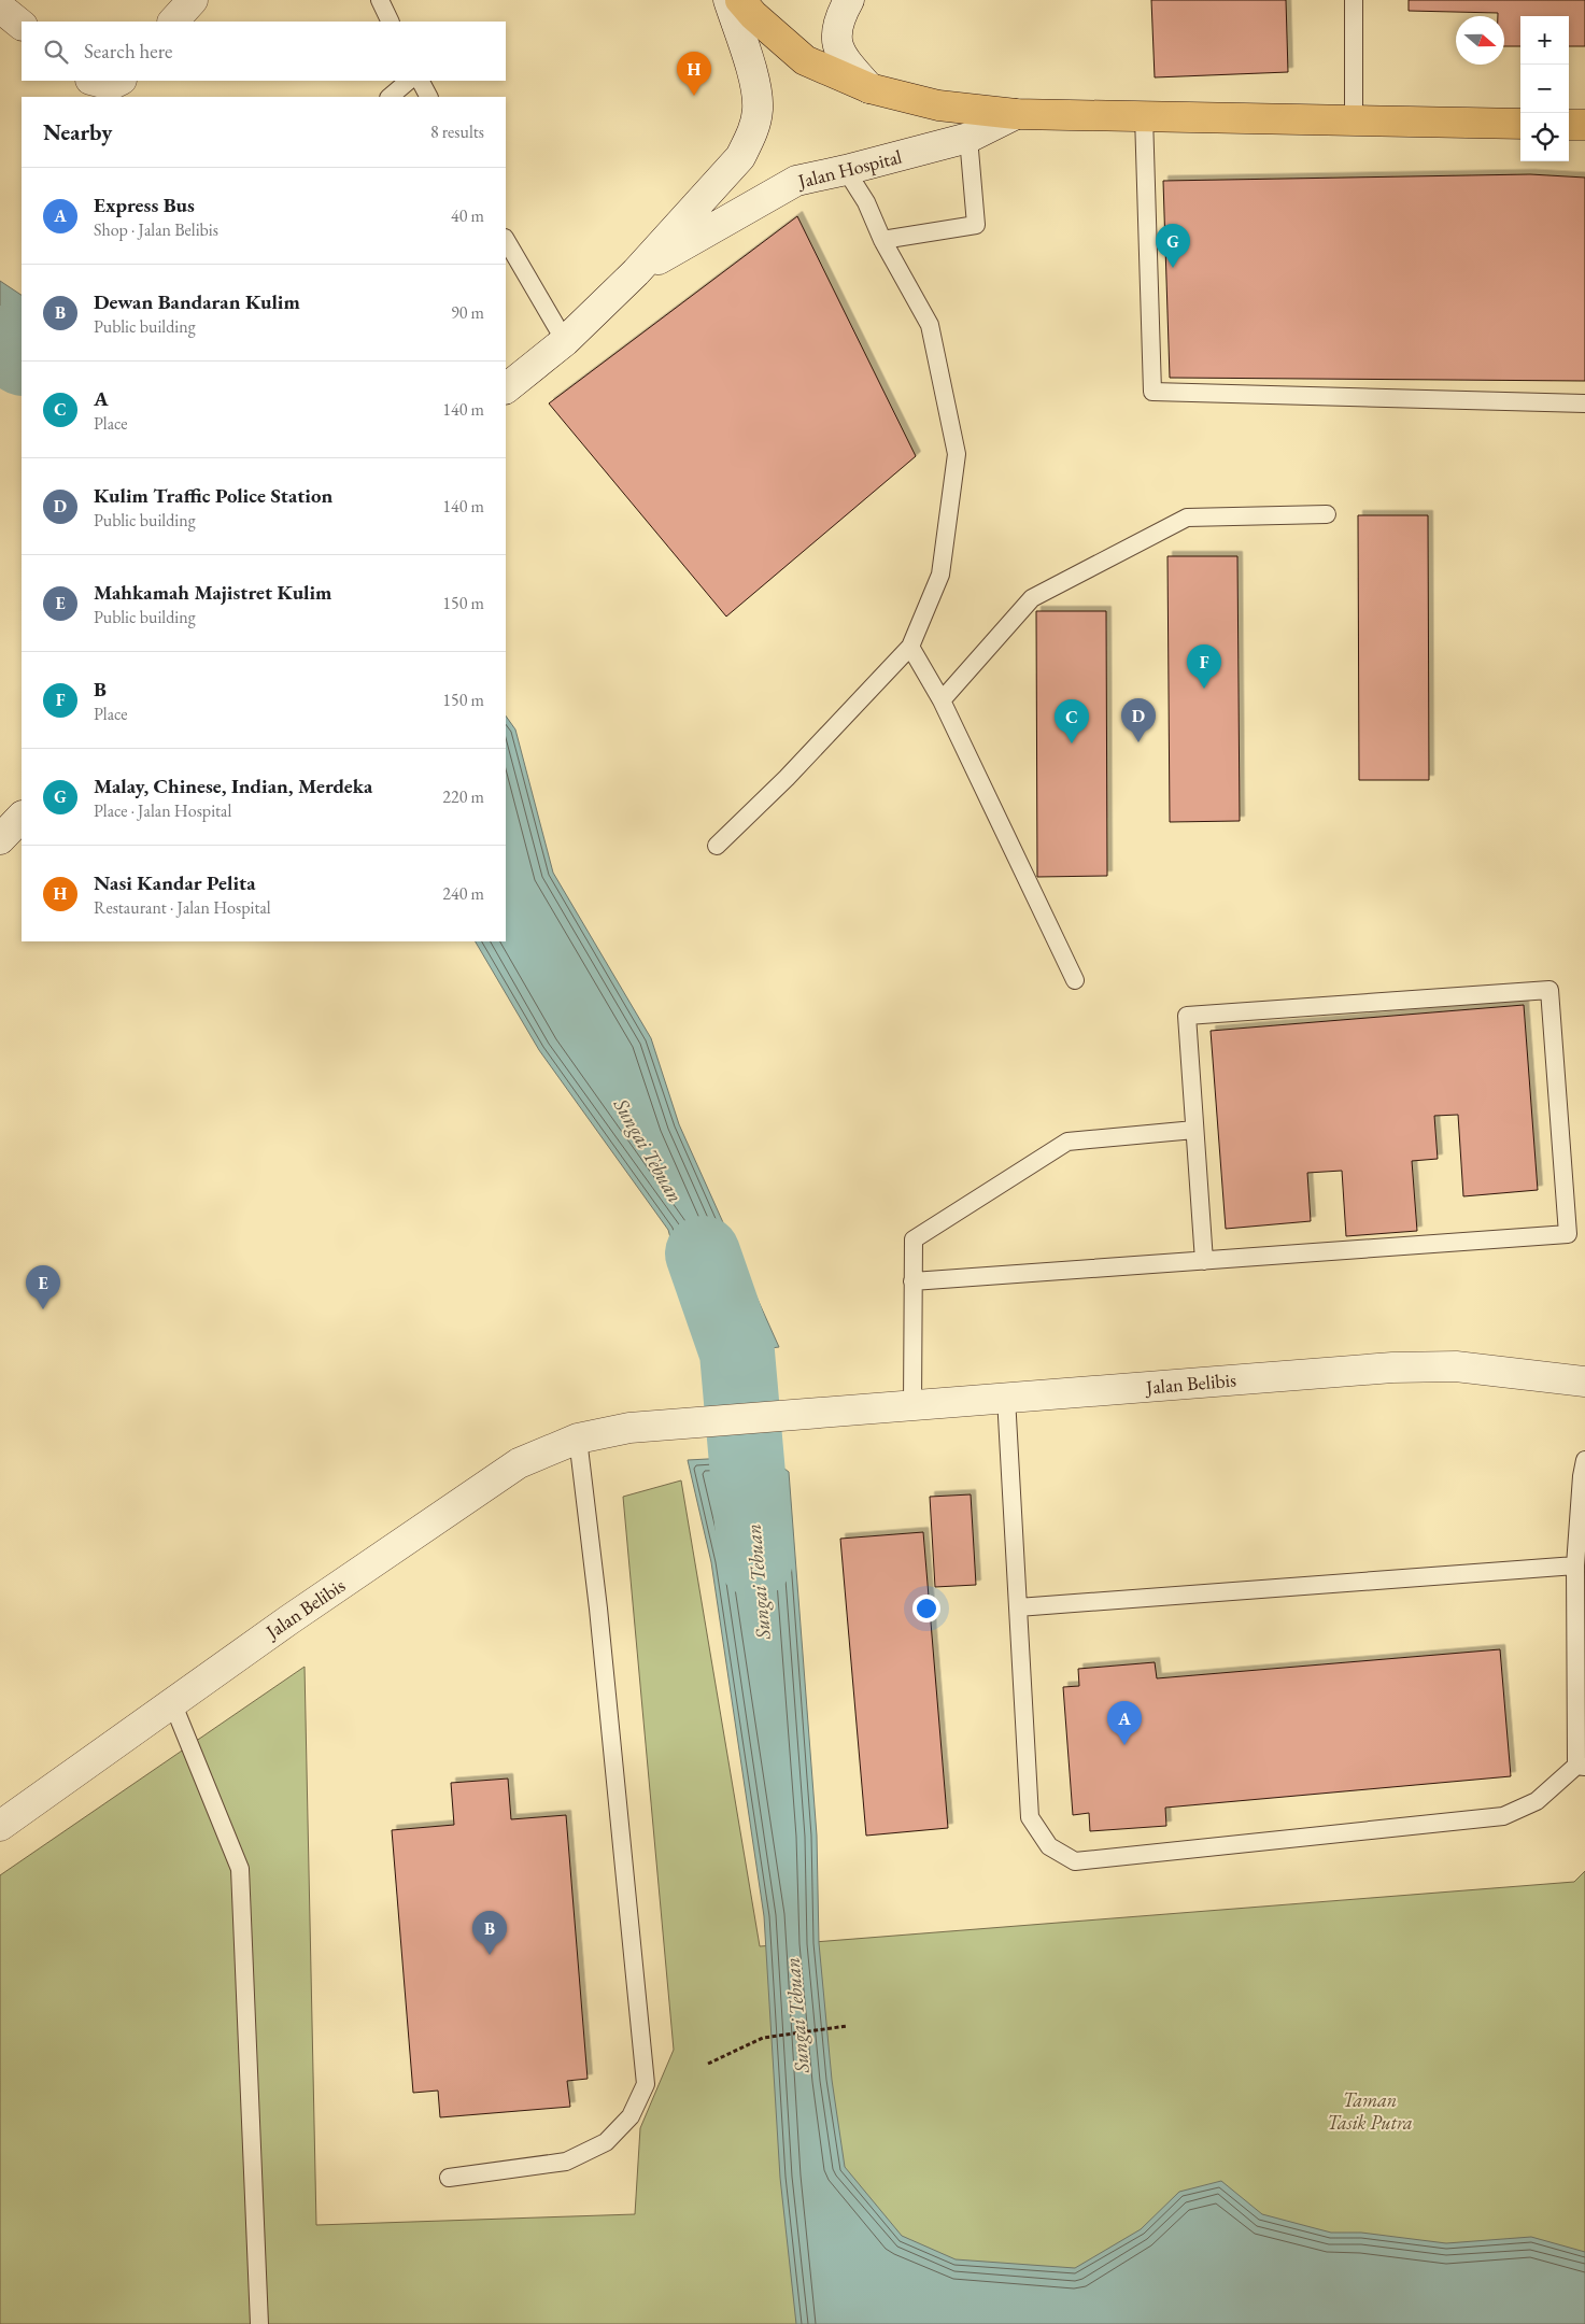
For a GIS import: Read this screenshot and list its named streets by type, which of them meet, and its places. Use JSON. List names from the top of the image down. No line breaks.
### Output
{"streets":{"street":["Jalan Hospital","Jalan Belibis"]},"water":["Sungai Tebuan"],"parks":["Taman Tasik Putra"],"north":"right","page":{"map_buttons":["+","−"],"search":"Search here","pins":["H","G","F","D","C","E","A","B"],"heading":["Nearby","8 results"],"list":[{"mark":"A","name":"Express Bus","note":"Shop · Jalan Belibis","value":"40 m"},{"mark":"B","name":"Dewan Bandaran Kulim","note":"Public building","value":"90 m"},{"mark":"C","name":"A","note":"Place","value":"140 m"},{"mark":"D","name":"Kulim Traffic Police Station","note":"Public building","value":"140 m"},{"mark":"E","name":"Mahkamah Majistret Kulim","note":"Public building","value":"150 m"},{"mark":"F","name":"B","note":"Place","value":"150 m"},{"mark":"G","name":"Malay, Chinese, Indian, Merdeka","note":"Place · Jalan Hospital","value":"220 m"},{"mark":"H","name":"Nasi Kandar Pelita","note":"Restaurant · Jalan Hospital","value":"240 m"}]}}
